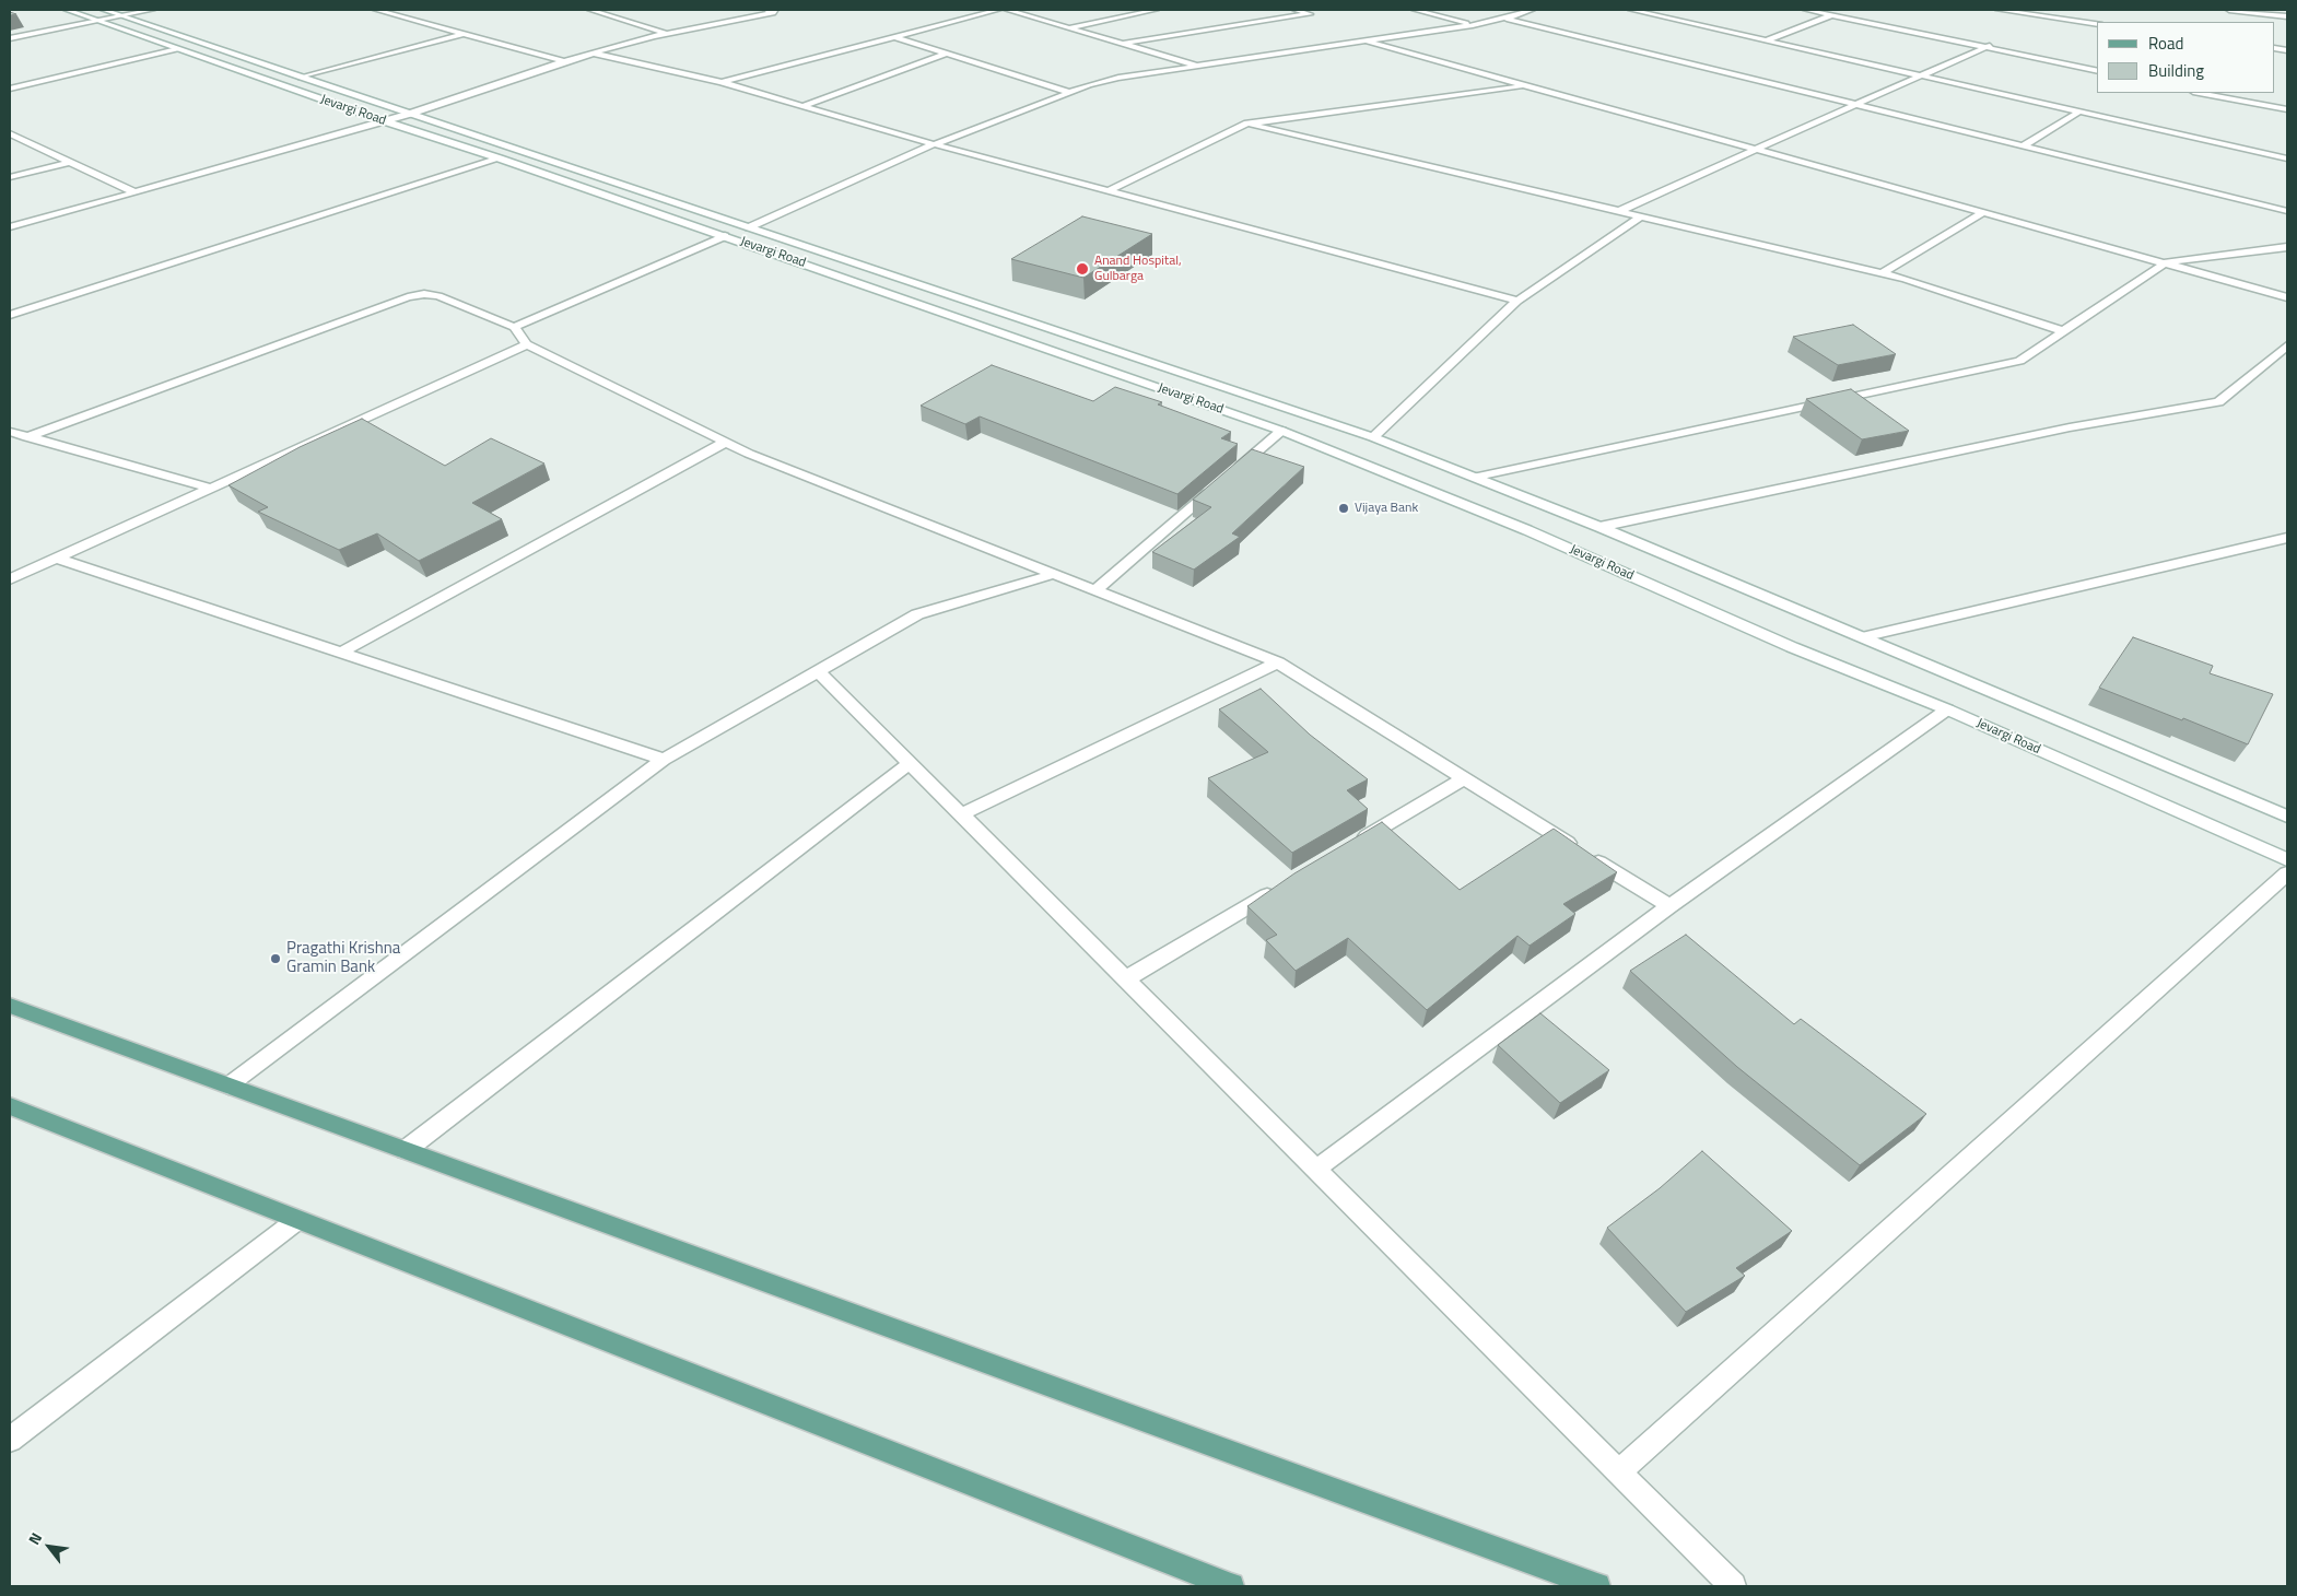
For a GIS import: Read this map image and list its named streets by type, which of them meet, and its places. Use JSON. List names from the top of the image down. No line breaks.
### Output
{"streets":{"street":["Jevargi Road"]},"places":["Anand Hospital, Gulbarga","Vijaya Bank","Pragathi Krishna Gramin Bank"],"legend":["Road","Building"],"north":"top left"}
